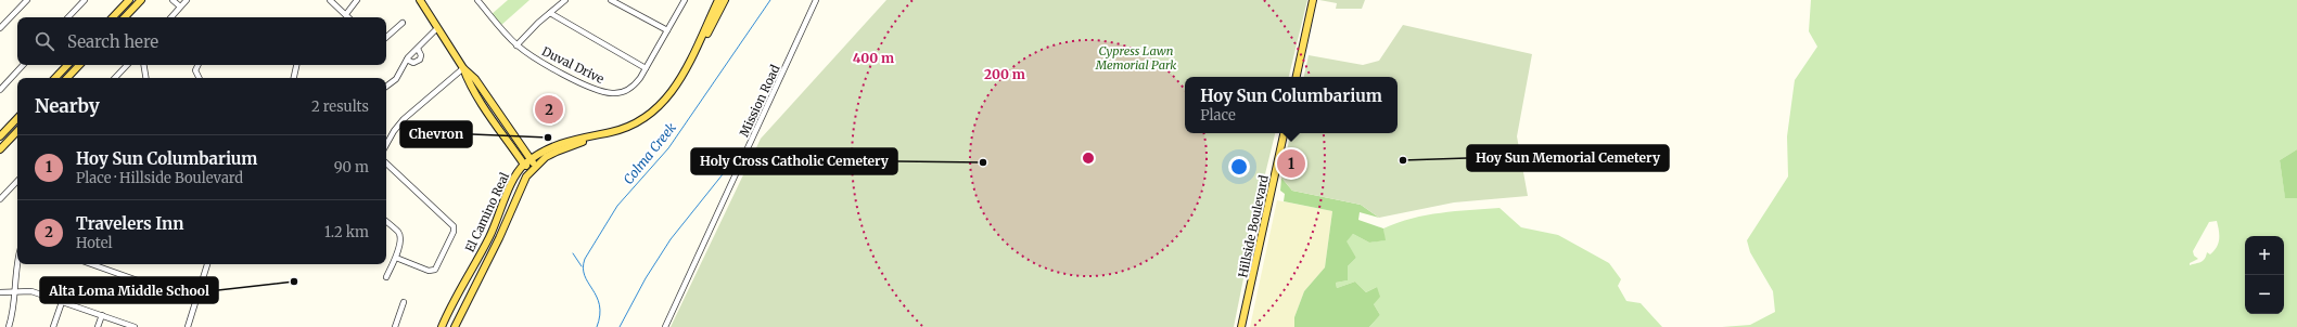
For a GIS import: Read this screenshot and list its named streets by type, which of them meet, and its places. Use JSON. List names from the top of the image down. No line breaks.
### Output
{"streets":{"main road":["El Camino Real","Hillside Boulevard"],"street":["Duval Drive","Mission Road"]},"water":["Colma Creek"],"parks":["Cypress Lawn Memorial Park"],"places":["Chevron","Hoy Sun Memorial Cemetery","Holy Cross Catholic Cemetery","Alta Loma Middle School"],"page":{"search":"Search here","popup":["Hoy Sun Columbarium","Place"],"heading":["Nearby","2 results"],"pins":["2","1"],"list":[{"mark":"1","name":"Hoy Sun Columbarium","note":"Place · Hillside Boulevard","value":"90 m"},{"mark":"2","name":"Travelers Inn","note":"Hotel","value":"1.2 km"}],"map_buttons":["+","−"]},"rings":["400 m","200 m"]}
